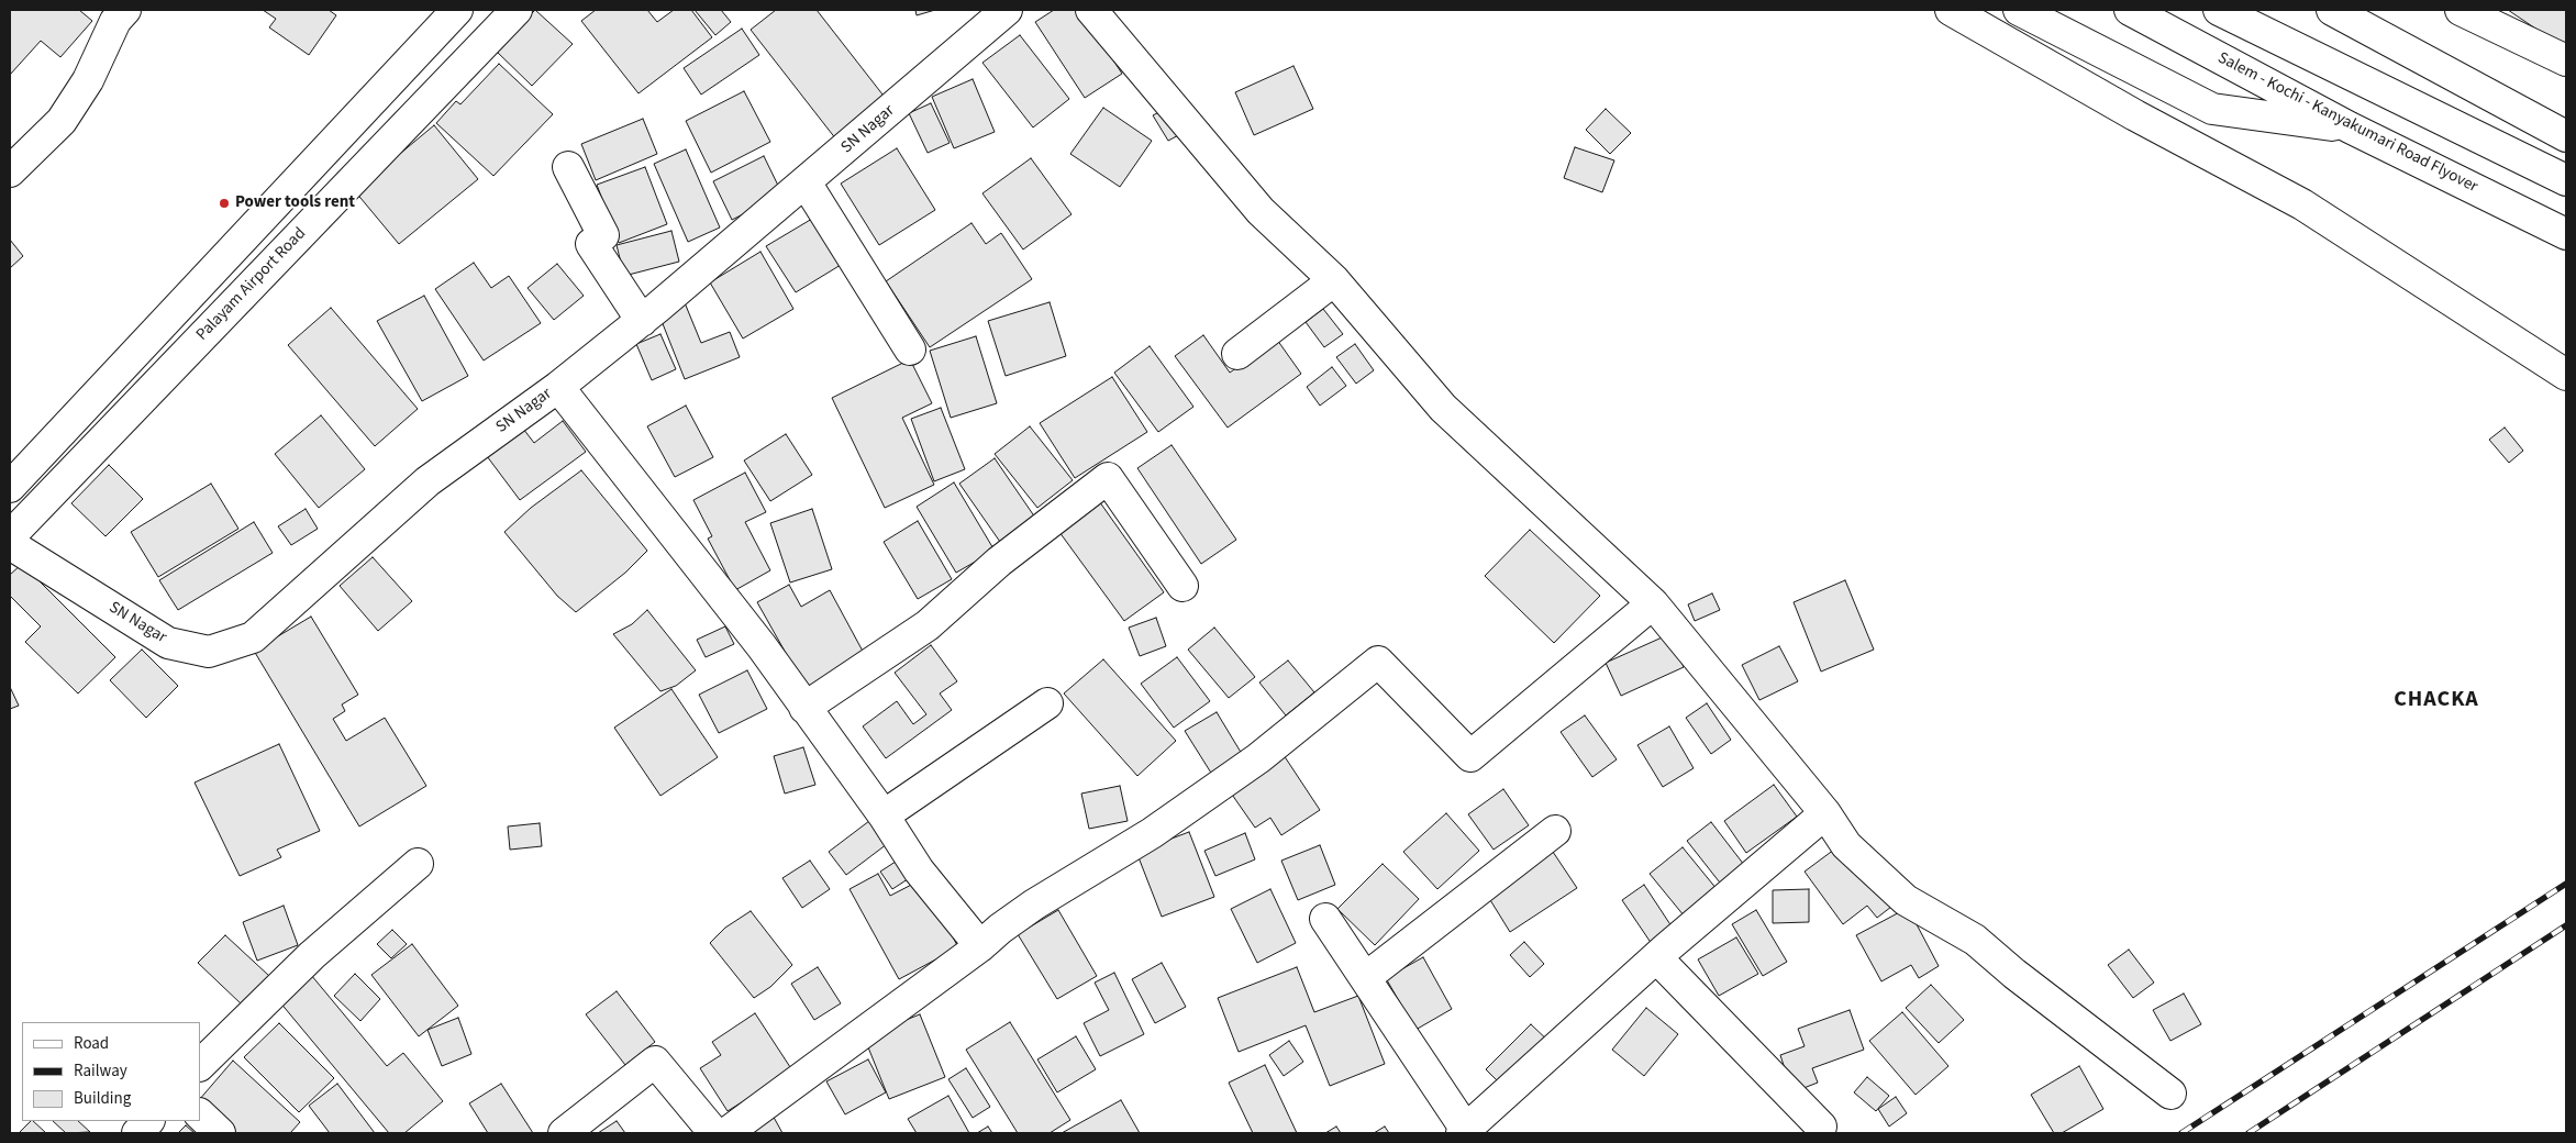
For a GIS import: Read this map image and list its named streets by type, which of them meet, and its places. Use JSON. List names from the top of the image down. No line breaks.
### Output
{"streets":{"main road":["Salem - Kochi - Kanyakumari Road Flyover","SN Nagar","Palayam Airport Road"]},"districts":["CHACKA"],"places":["Power tools rent"],"legend":["Road","Railway","Building"]}
